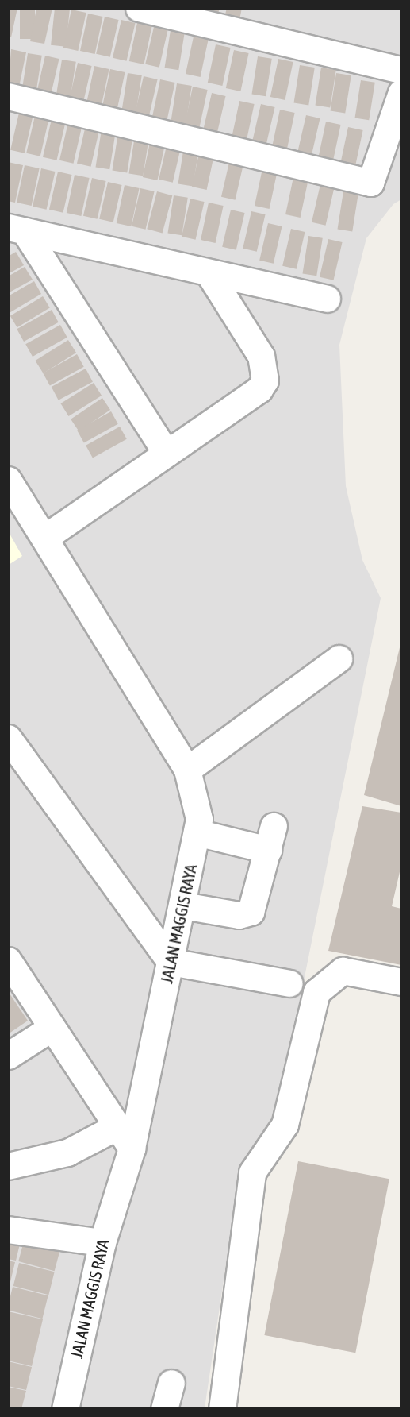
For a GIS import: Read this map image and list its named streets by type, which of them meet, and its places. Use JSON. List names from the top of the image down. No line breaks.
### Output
{"streets":{"street":["JALAN MAGGIS RAYA"]}}
